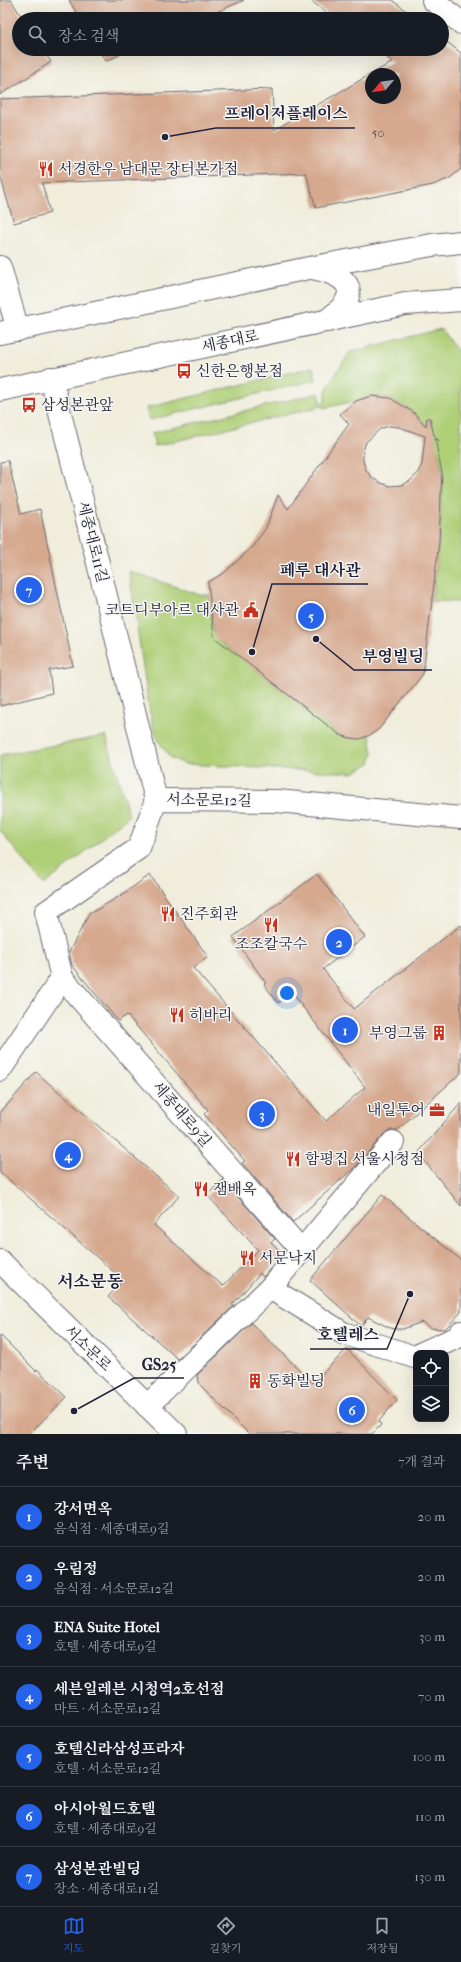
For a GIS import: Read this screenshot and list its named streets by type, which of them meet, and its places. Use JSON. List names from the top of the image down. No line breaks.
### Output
{"streets":{"street":["세종대로","세종대로11길","서소문로12길","세종대로9길","서소문로"]},"crossings":[["세종대로","세종대로11길"],["세종대로11길","서소문로12길"],["서소문로12길","세종대로9길"]],"districts":["서소문동"],"places":{"other":["프레이저플레이스","부영빌딩","페루 대사관","호텔레스","GS25"],"restaurant":["서경한우 남대문 장터본가점","진주회관","조조칼국수","히바리","함평집 서울시청점","잼배옥","서문낙지"],"bus stop":["신한은행본점","삼성본관앞"],"public building":["코트디부아르 대사관"],"building":["부영그룹","동화빌딩"],"office":["내일투어"]},"house_numbers":["50"],"north":"bottom left","page":{"search":"장소 검색","pins":["7","5","2","1","3","4","6"],"heading":["주변","7개 결과"],"list":[{"mark":"1","name":"강서면옥","note":"음식점 · 세종대로9길","value":"20 m"},{"mark":"2","name":"우림정","note":"음식점 · 서소문로12길","value":"20 m"},{"mark":"3","name":"ENA Suite Hotel","note":"호텔 · 세종대로9길","value":"30 m"},{"mark":"4","name":"세븐일레븐 시청역2호선점","note":"마트 · 서소문로12길","value":"70 m"},{"mark":"5","name":"호텔신라삼성프라자","note":"호텔 · 서소문로12길","value":"100 m"},{"mark":"6","name":"아시아월드호텔","note":"호텔 · 세종대로9길","value":"110 m"},{"mark":"7","name":"삼성본관빌딩","note":"장소 · 세종대로11길","value":"130 m"}],"nav":["지도","길찾기","저장됨"]}}
